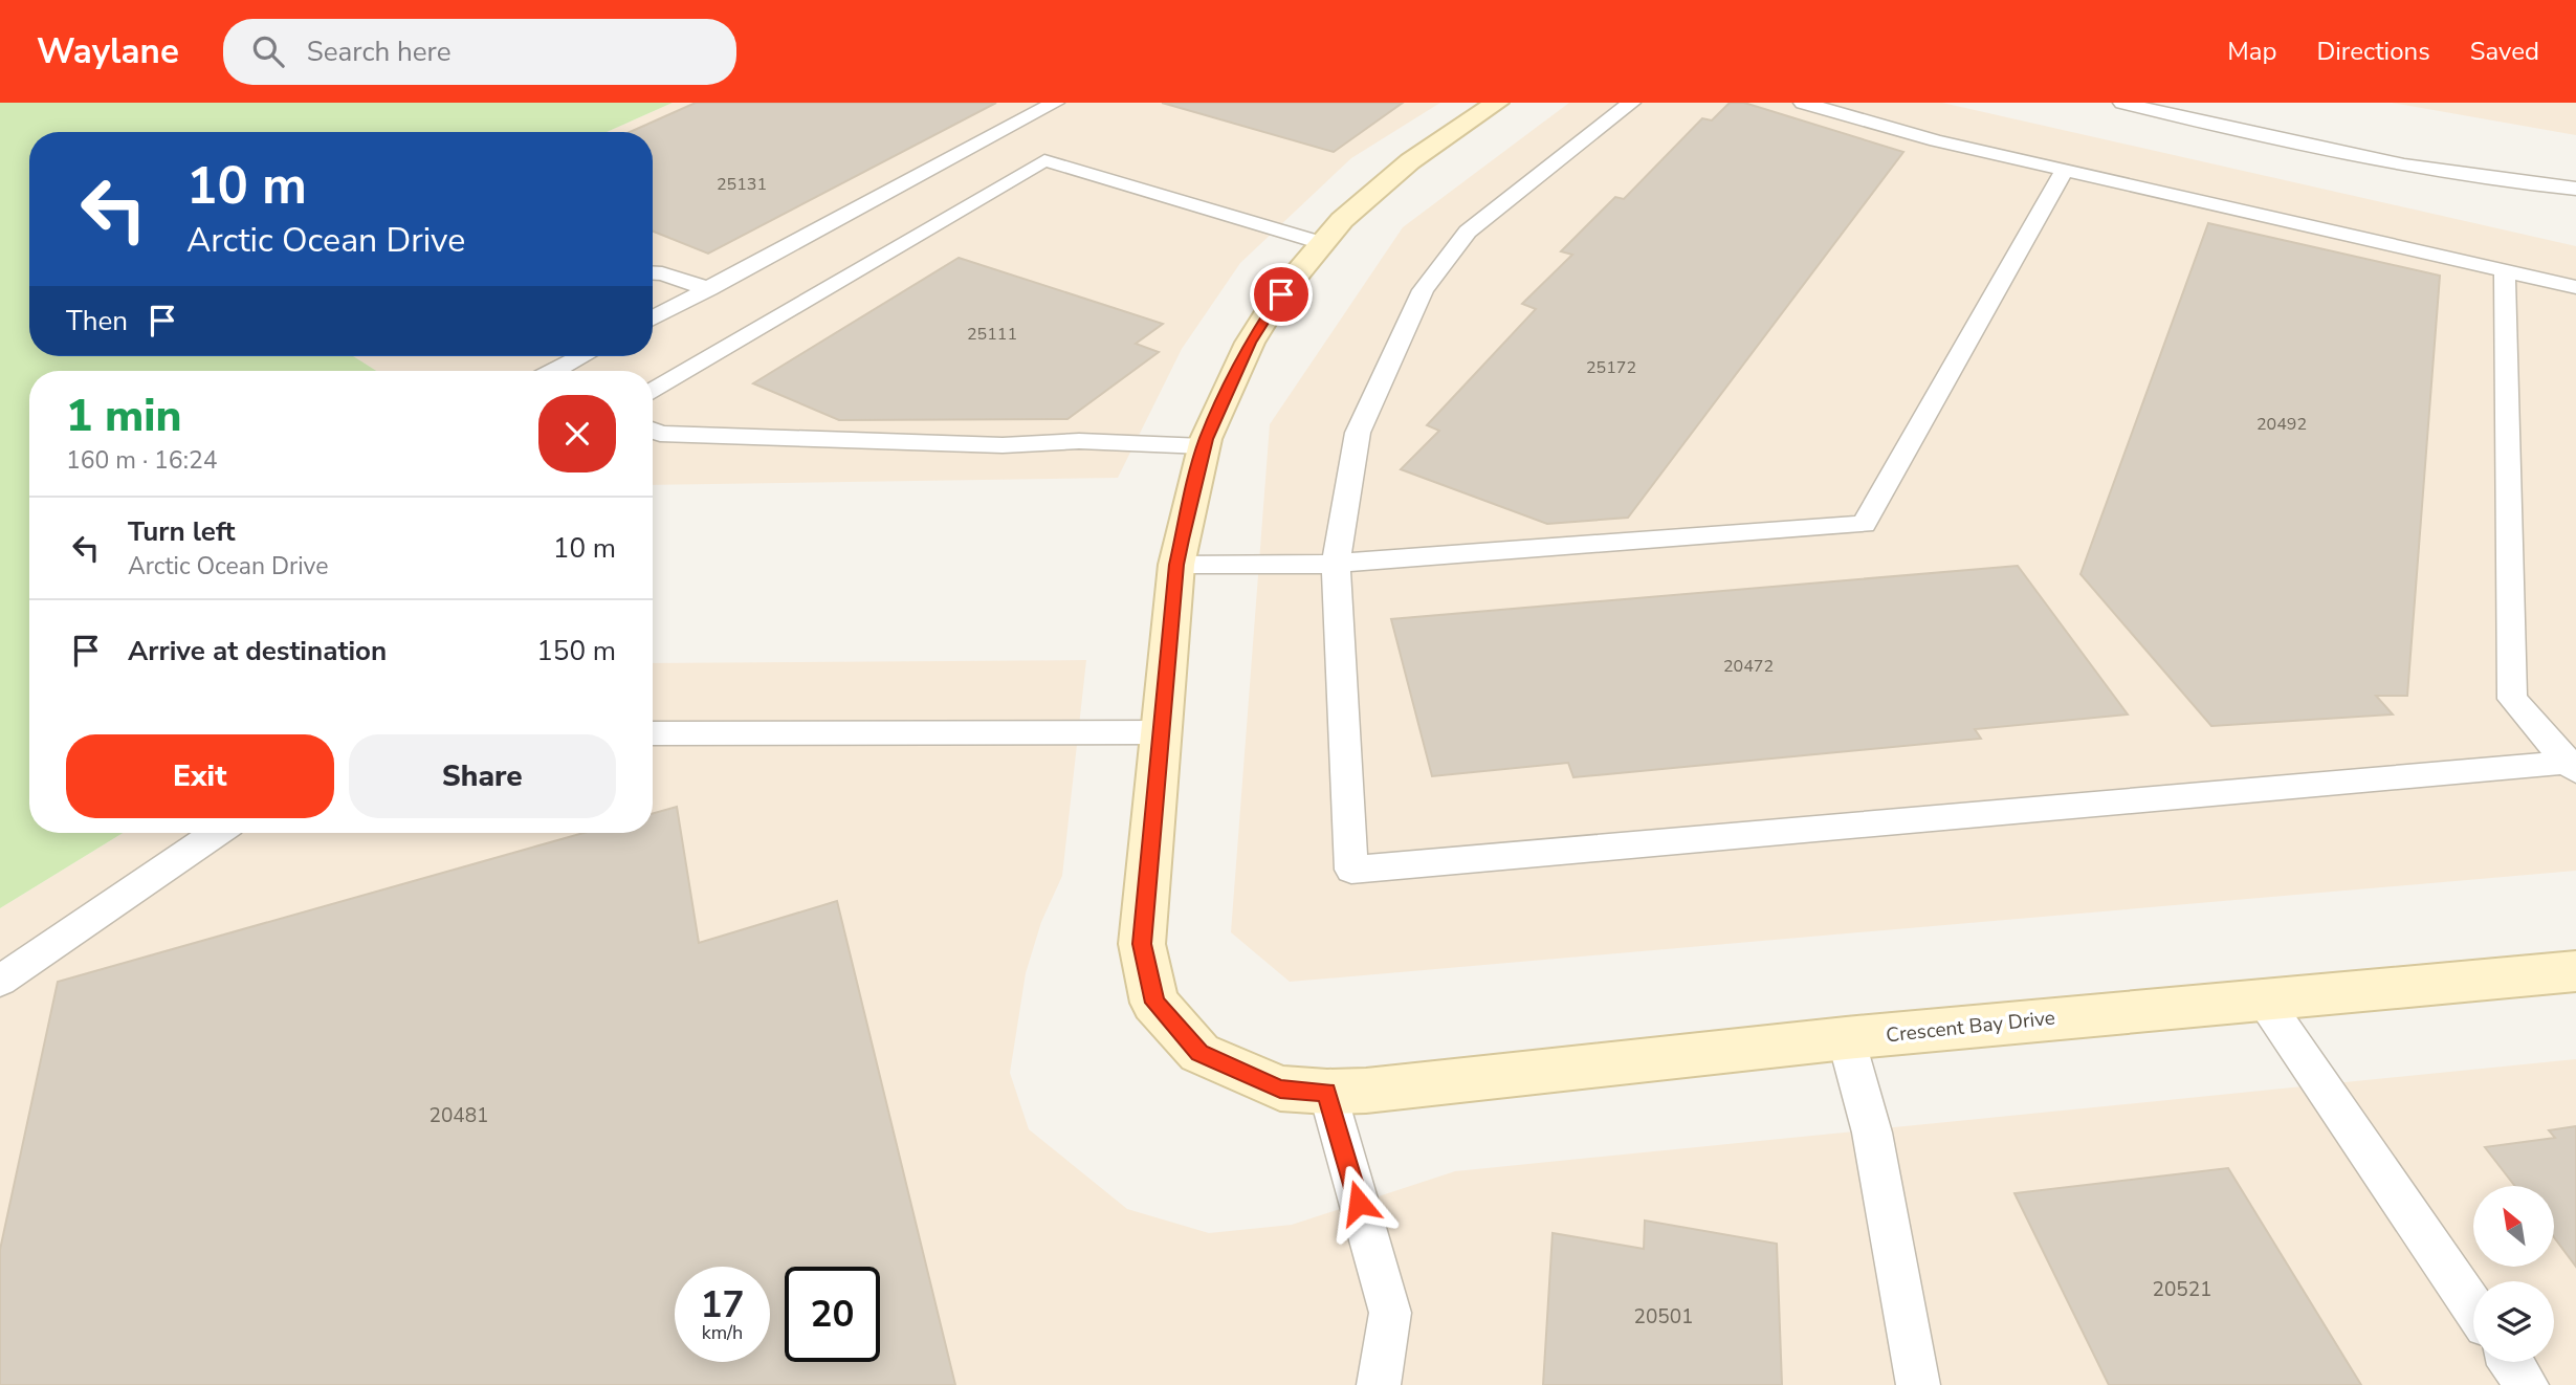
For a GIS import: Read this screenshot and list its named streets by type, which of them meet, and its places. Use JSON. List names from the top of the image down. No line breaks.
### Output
{"streets":{"street":["Crescent Bay Drive"]},"house_numbers":["25131","25111","25172","20492","20472","20481","20521","20501"],"north":"top left","page":{"header":"Waylane","search":"Search here","nav":["Map","Directions","Saved"],"turn":["10 m","Arctic Ocean Drive"],"then":"Then","heading":["1 min","160 m · 16:24"],"list":[{"name":"Turn left","note":"Arctic Ocean Drive","value":"10 m"},{"name":"Arrive at destination","value":"150 m"}],"buttons":["Exit","Share"],"speed":"17 km/h","limit":"20"}}
